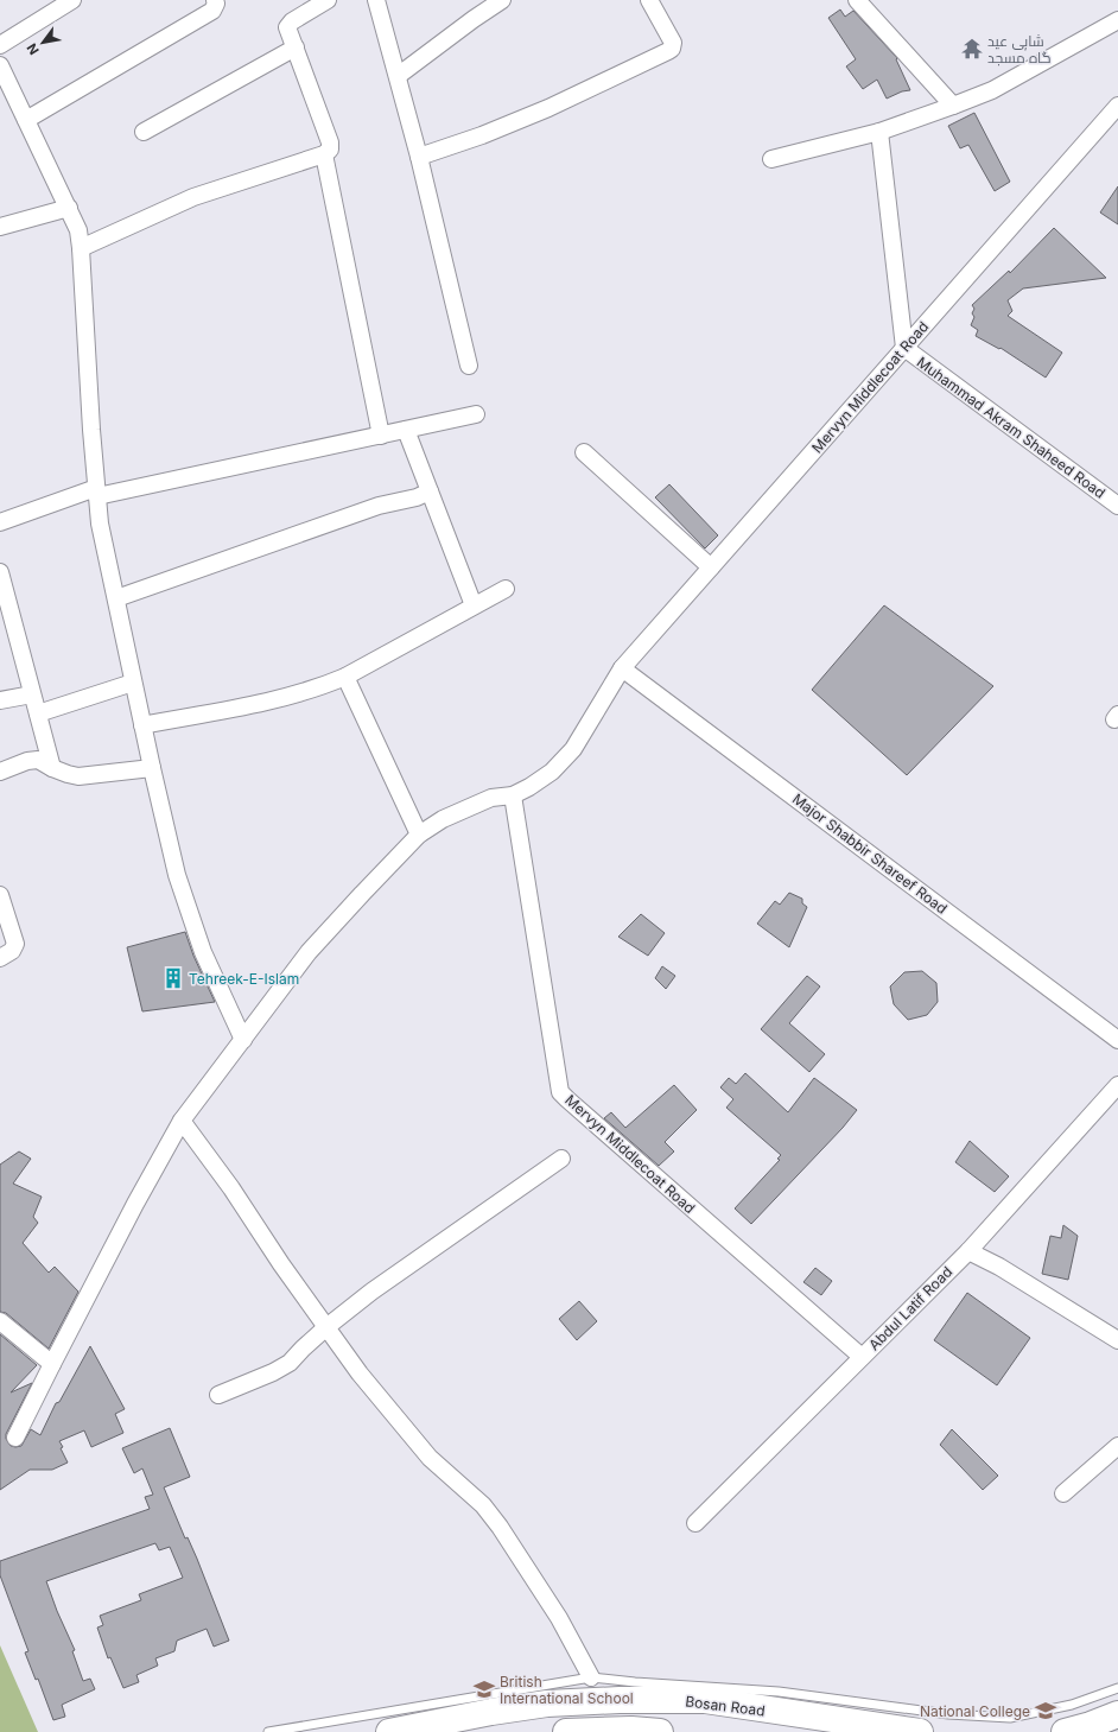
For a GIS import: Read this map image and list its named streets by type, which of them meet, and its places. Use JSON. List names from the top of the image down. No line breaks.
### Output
{"streets":{"main road":["Bosan Road"],"street":["Mervyn Middlecoat Road","Muhammad Akram Shaheed Road","Major Shabbir Shareef Road","Abdul Latif Road"]},"crossings":[["Mervyn Middlecoat Road","Muhammad Akram Shaheed Road"],["Mervyn Middlecoat Road","Major Shabbir Shareef Road"],["Mervyn Middlecoat Road","Abdul Latif Road"]],"places":{"temple":["شاہی عید گاہ مسجد"],"building":["Tehreek-E-Islam"],"school or university":["British International School","National College"]},"north":"bottom left"}
